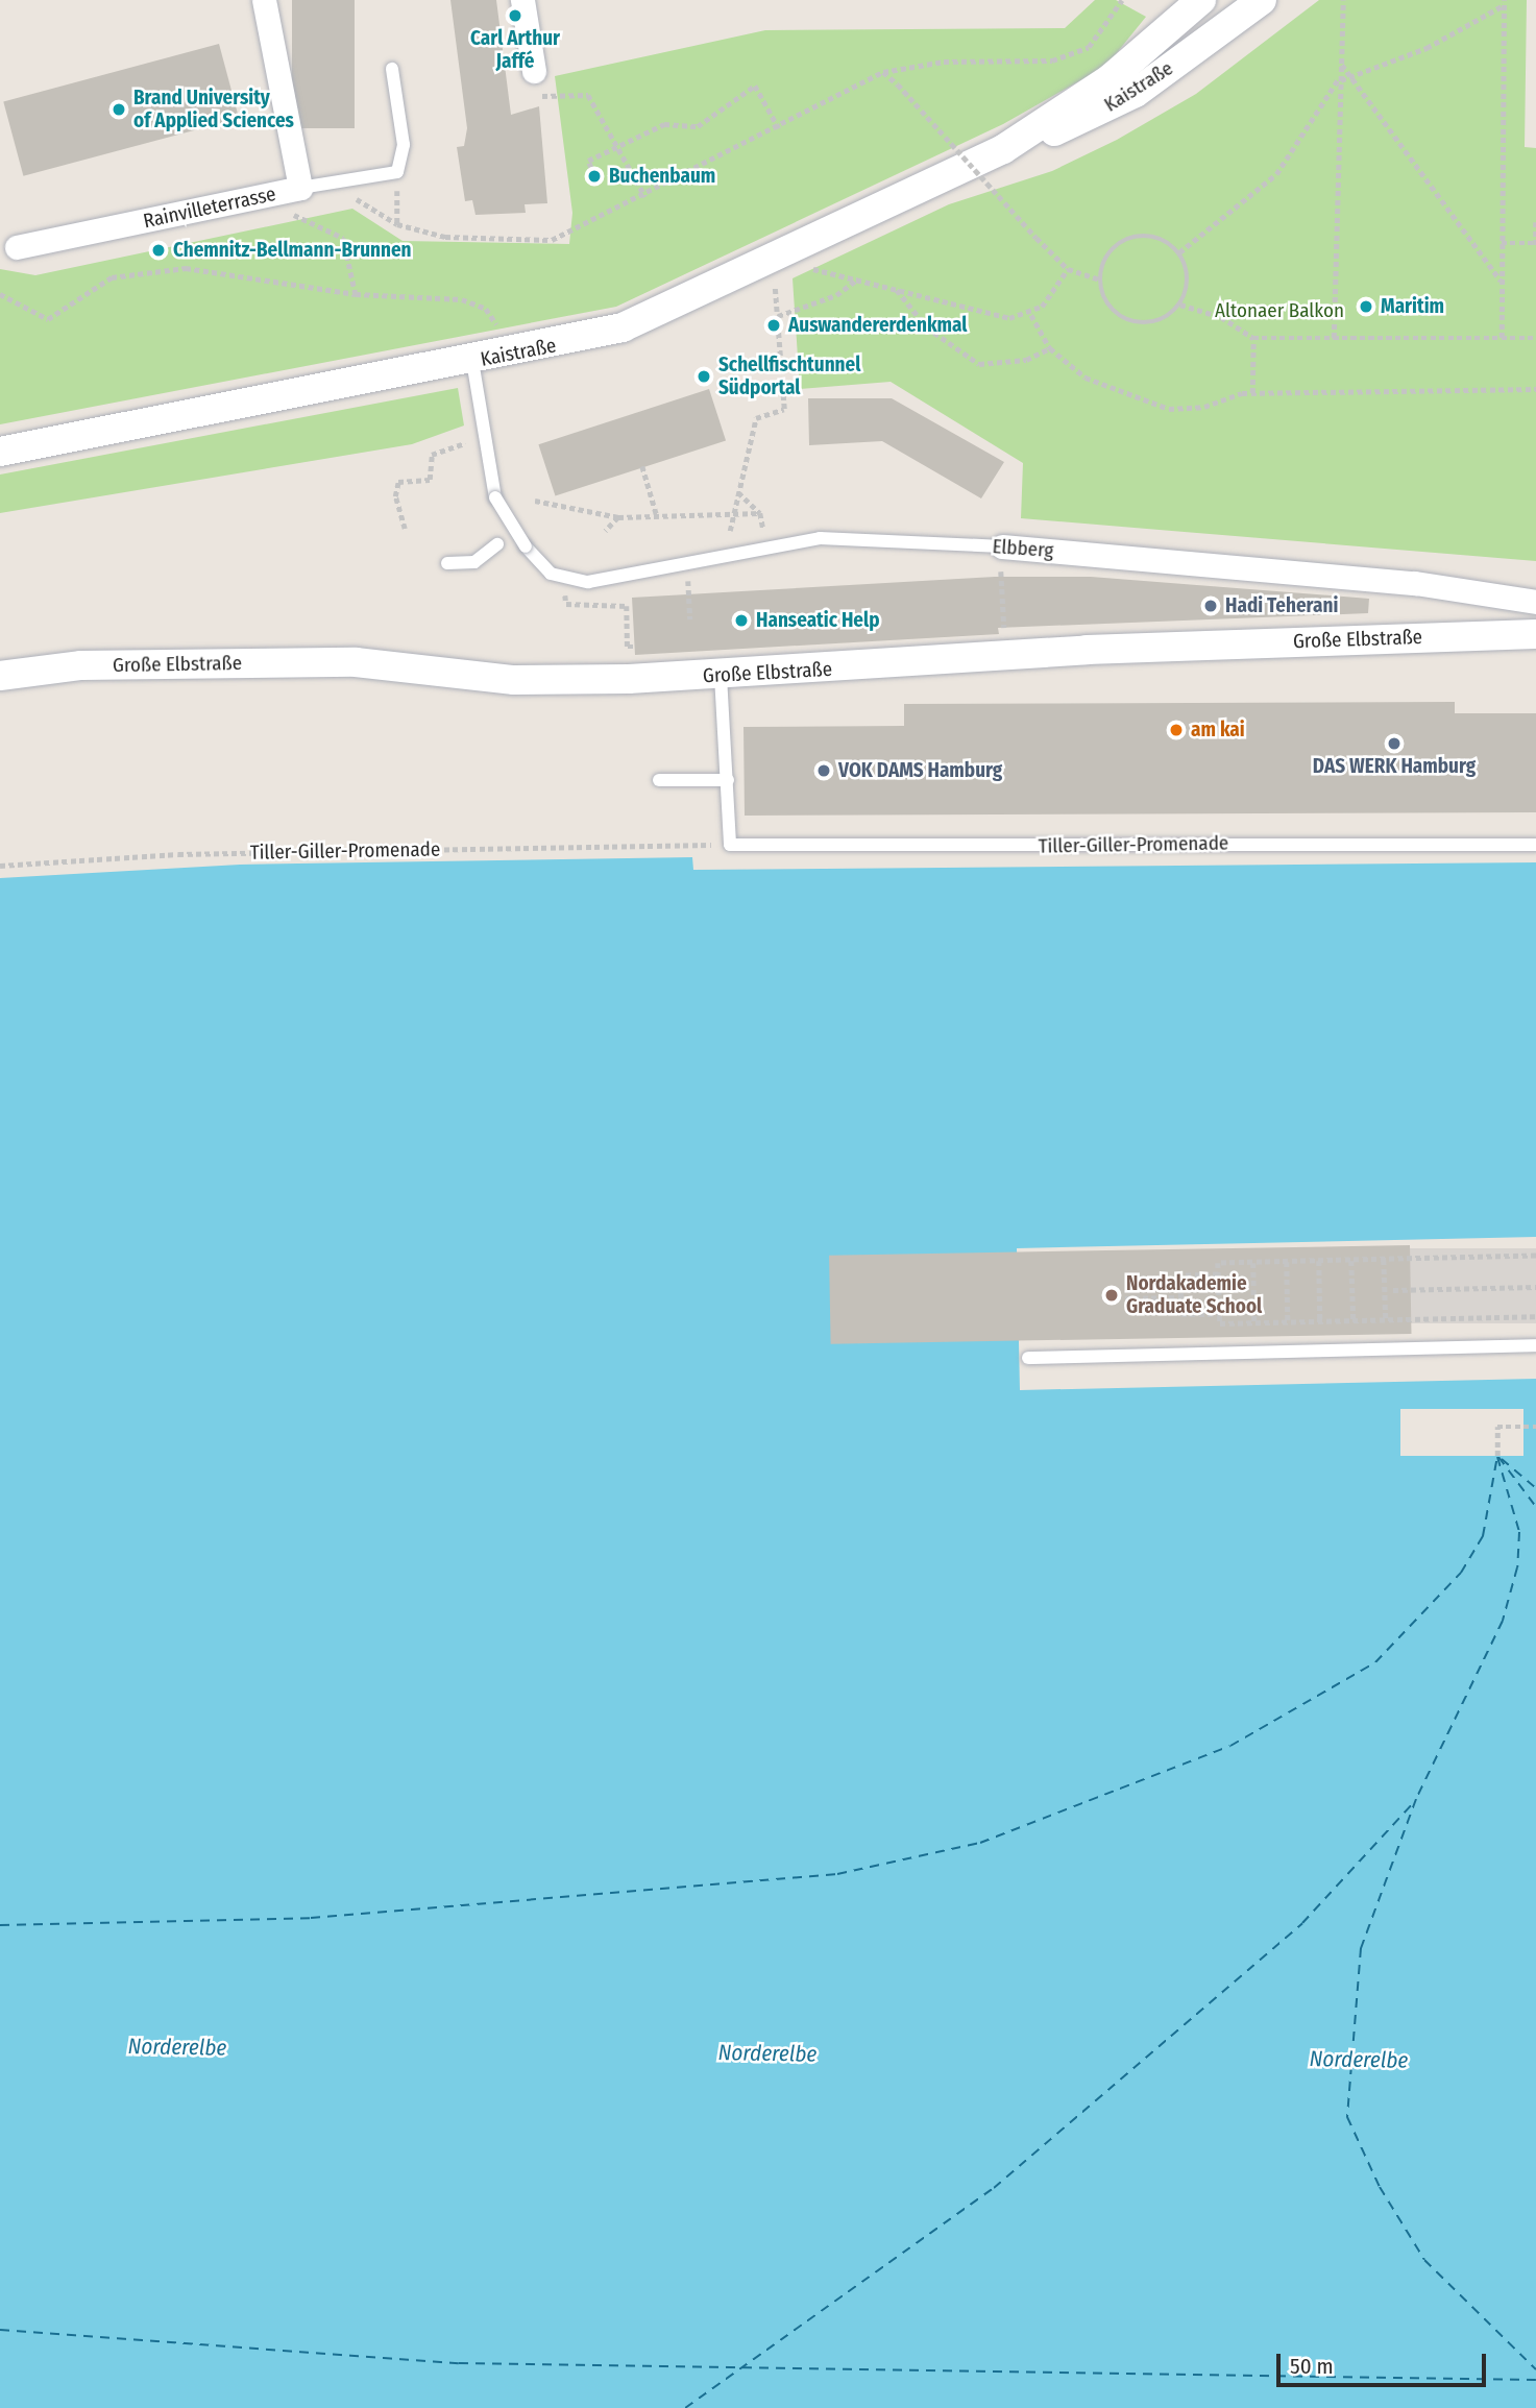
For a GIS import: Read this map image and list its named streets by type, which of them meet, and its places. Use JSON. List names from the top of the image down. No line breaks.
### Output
{"streets":{"street":["Kaistraße","Rainvilleterrasse","Elbberg","Große Elbstraße"],"lane":["Tiller-Giller-Promenade"]},"crossings":[["Kaistraße","Elbberg"]],"water":["Norderelbe"],"parks":["Altonaer Balkon"],"places":["Carl Arthur Jaffé","Brand University of Applied Sciences","Buchenbaum","Chemnitz-Bellmann-Brunnen","Maritim","Auswandererdenkmal","Schellfischtunnel Südportal","Hadi Teherani","Hanseatic Help","am kai","DAS WERK Hamburg","VOK DAMS Hamburg","Nordakademie Graduate School"],"scale_bar":"50 m"}
